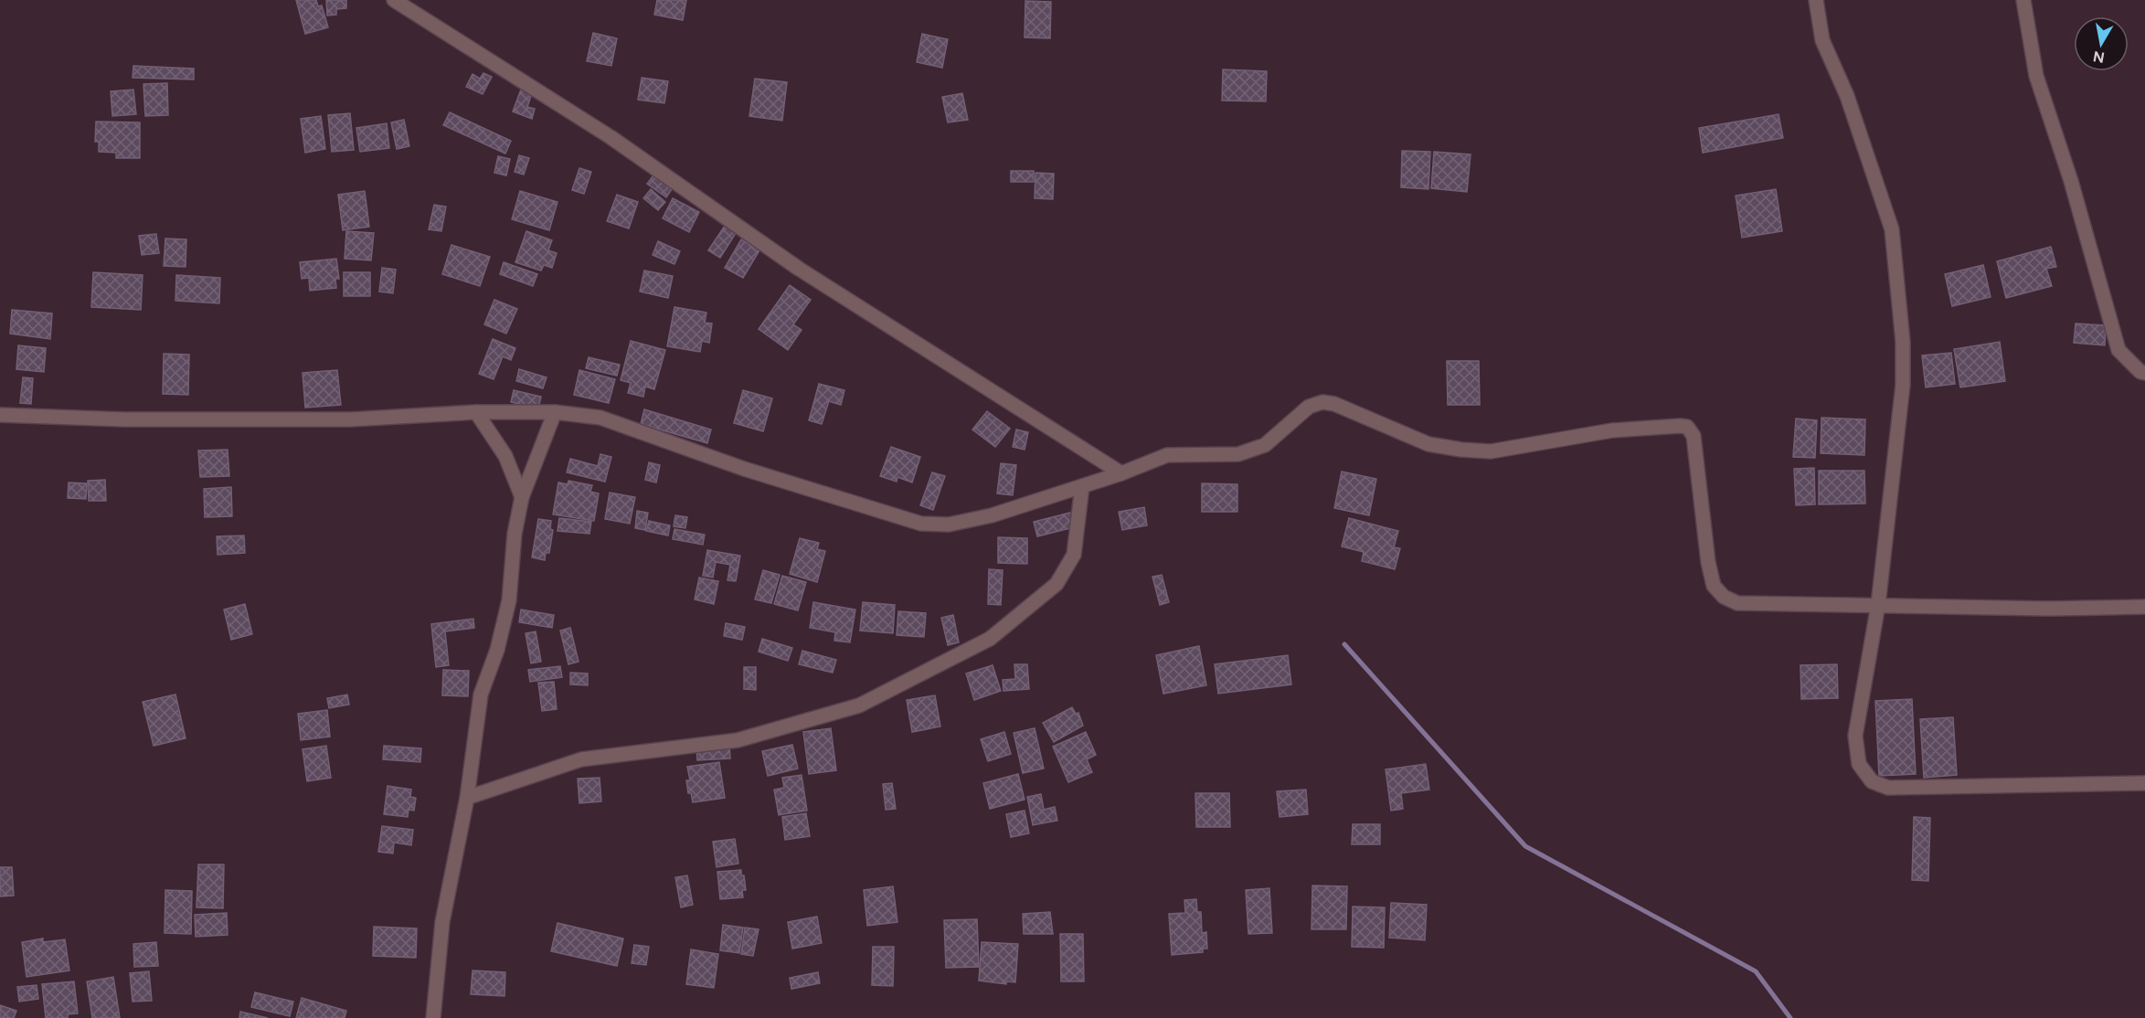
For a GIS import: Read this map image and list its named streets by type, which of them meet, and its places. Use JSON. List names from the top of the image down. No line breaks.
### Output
{"north":"bottom"}
